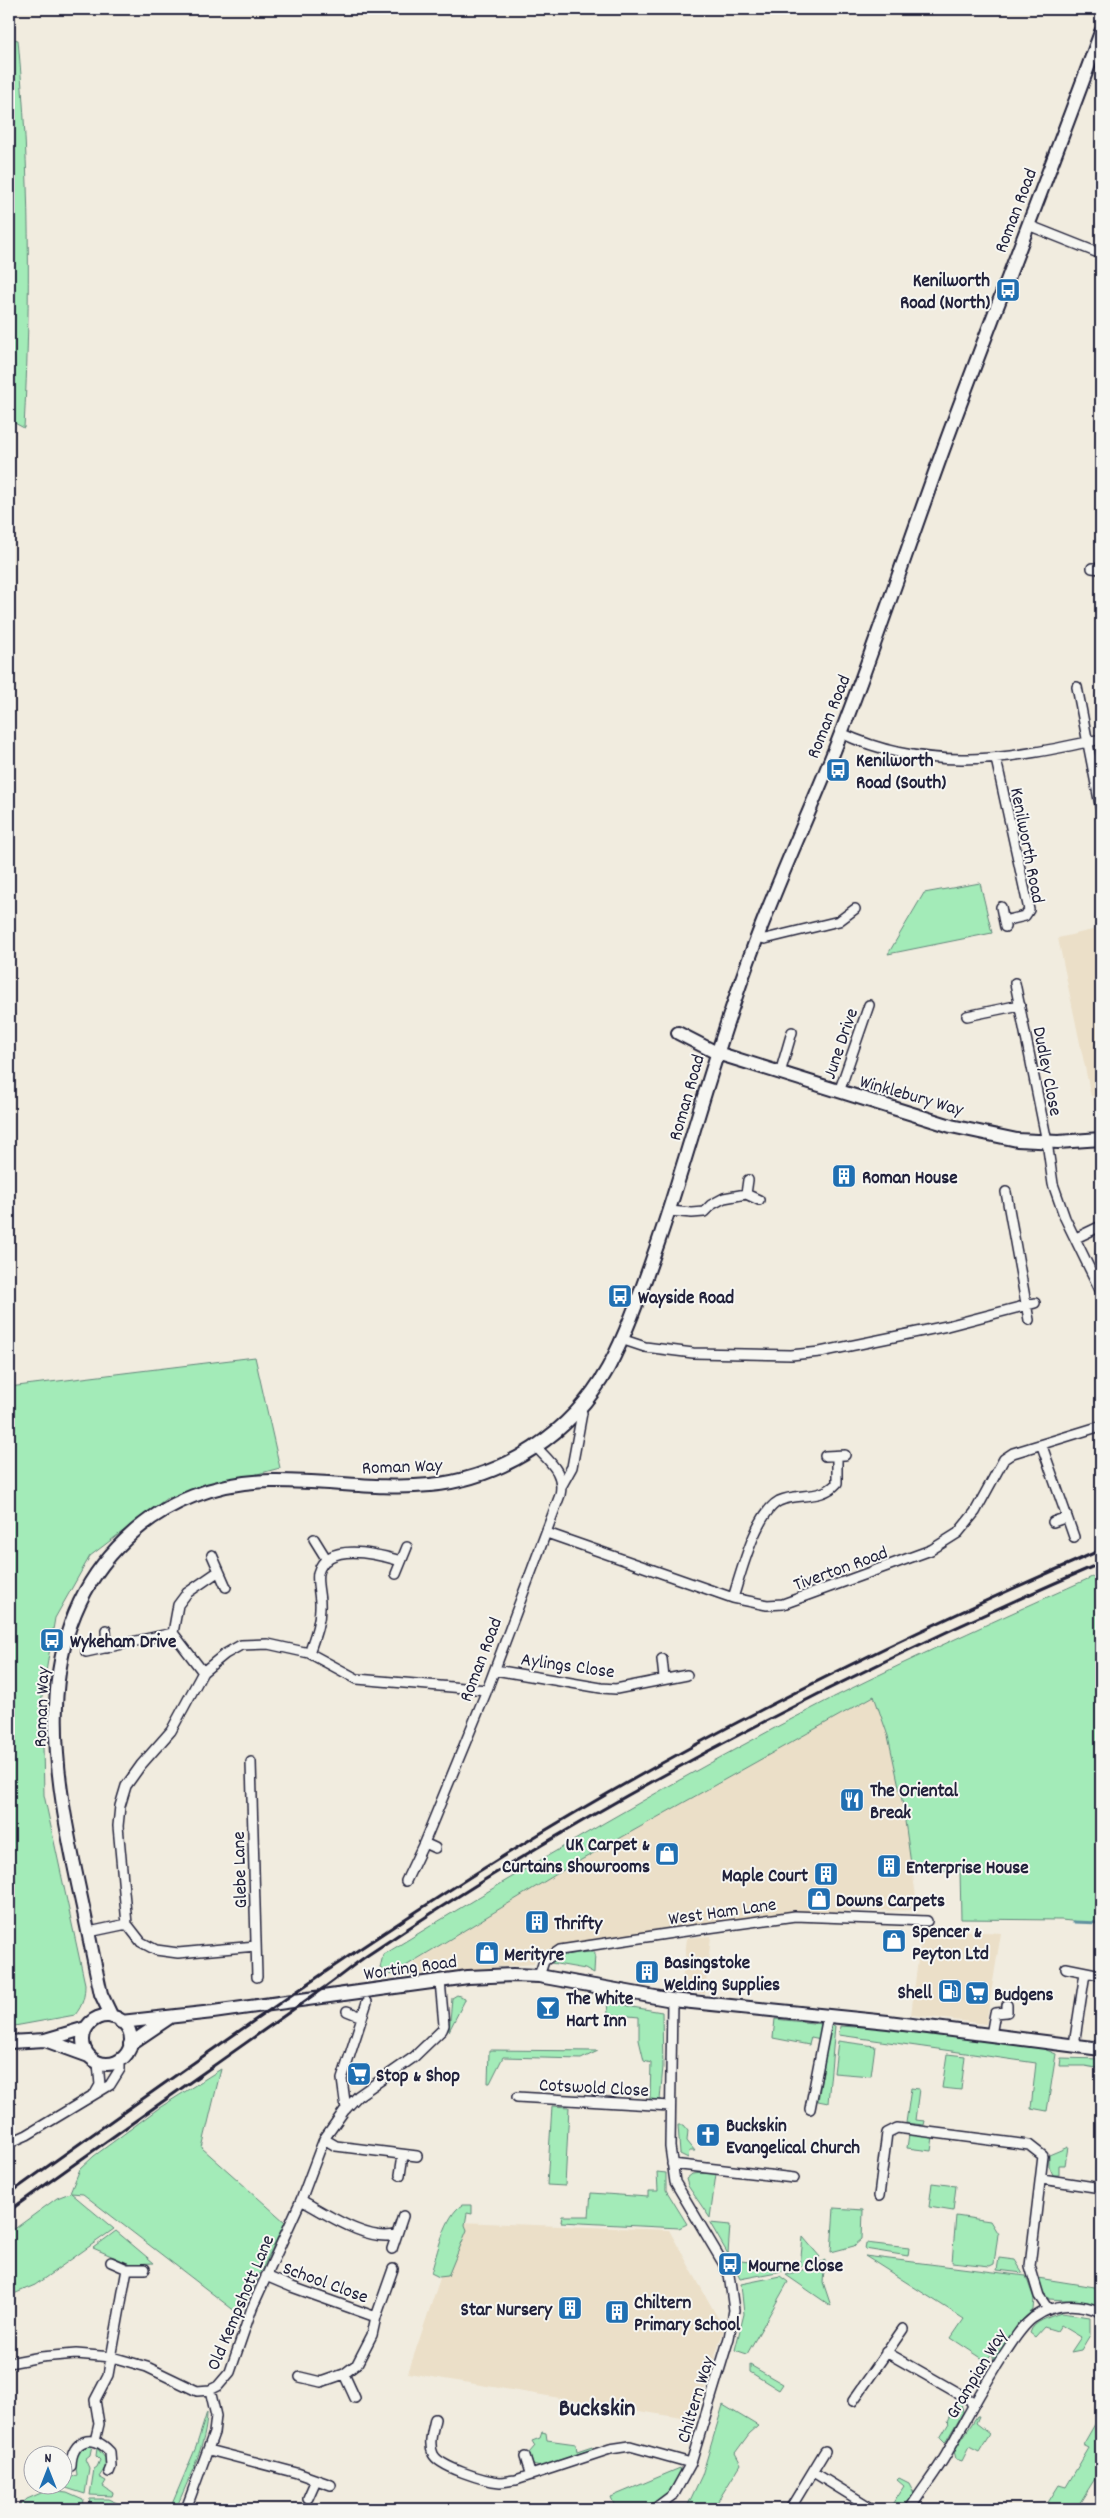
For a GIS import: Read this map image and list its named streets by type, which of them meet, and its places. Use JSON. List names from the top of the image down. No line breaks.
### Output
{"streets":{"street":["Roman Road","Kenilworth Road","June Drive","Dudley Close","Winklebury Way","Roman Way","Tiverton Road","Aylings Close","Glebe Lane","West Ham Lane","Worting Road","Cotswold Close","School Close","Old Kempshott Lane","Grampian Way","Chiltern Way"]},"crossings":[["Roman Road","Winklebury Way"],["Roman Road","Roman Way"],["Roman Road","Tiverton Road"],["Roman Road","Aylings Close"],["June Drive","Winklebury Way"],["Dudley Close","Winklebury Way"],["Roman Way","Worting Road"],["West Ham Lane","Worting Road"],["Worting Road","Old Kempshott Lane"],["Worting Road","Chiltern Way"],["Cotswold Close","Chiltern Way"],["School Close","Old Kempshott Lane"]],"districts":["Buckskin"],"places":{"bus stop":["Kenilworth Road (North)","Kenilworth Road (South)","Wayside Road","Wykeham Drive","Mourne Close"],"building":["Roman House","Enterprise House","Maple Court","Thrifty","Basingstoke Welding Supplies","Star Nursery","Chiltern Primary School"],"restaurant":["The Oriental Break"],"shop":["UK Carpet & Curtains Showrooms","Downs Carpets","Spencer & Peyton Ltd","Merityre"],"fuel station":["Shell"],"supermarket":["Budgens","Stop & Shop"],"bar":["The White Hart Inn"],"church":["Buckskin Evangelical Church"]},"north":"top"}
